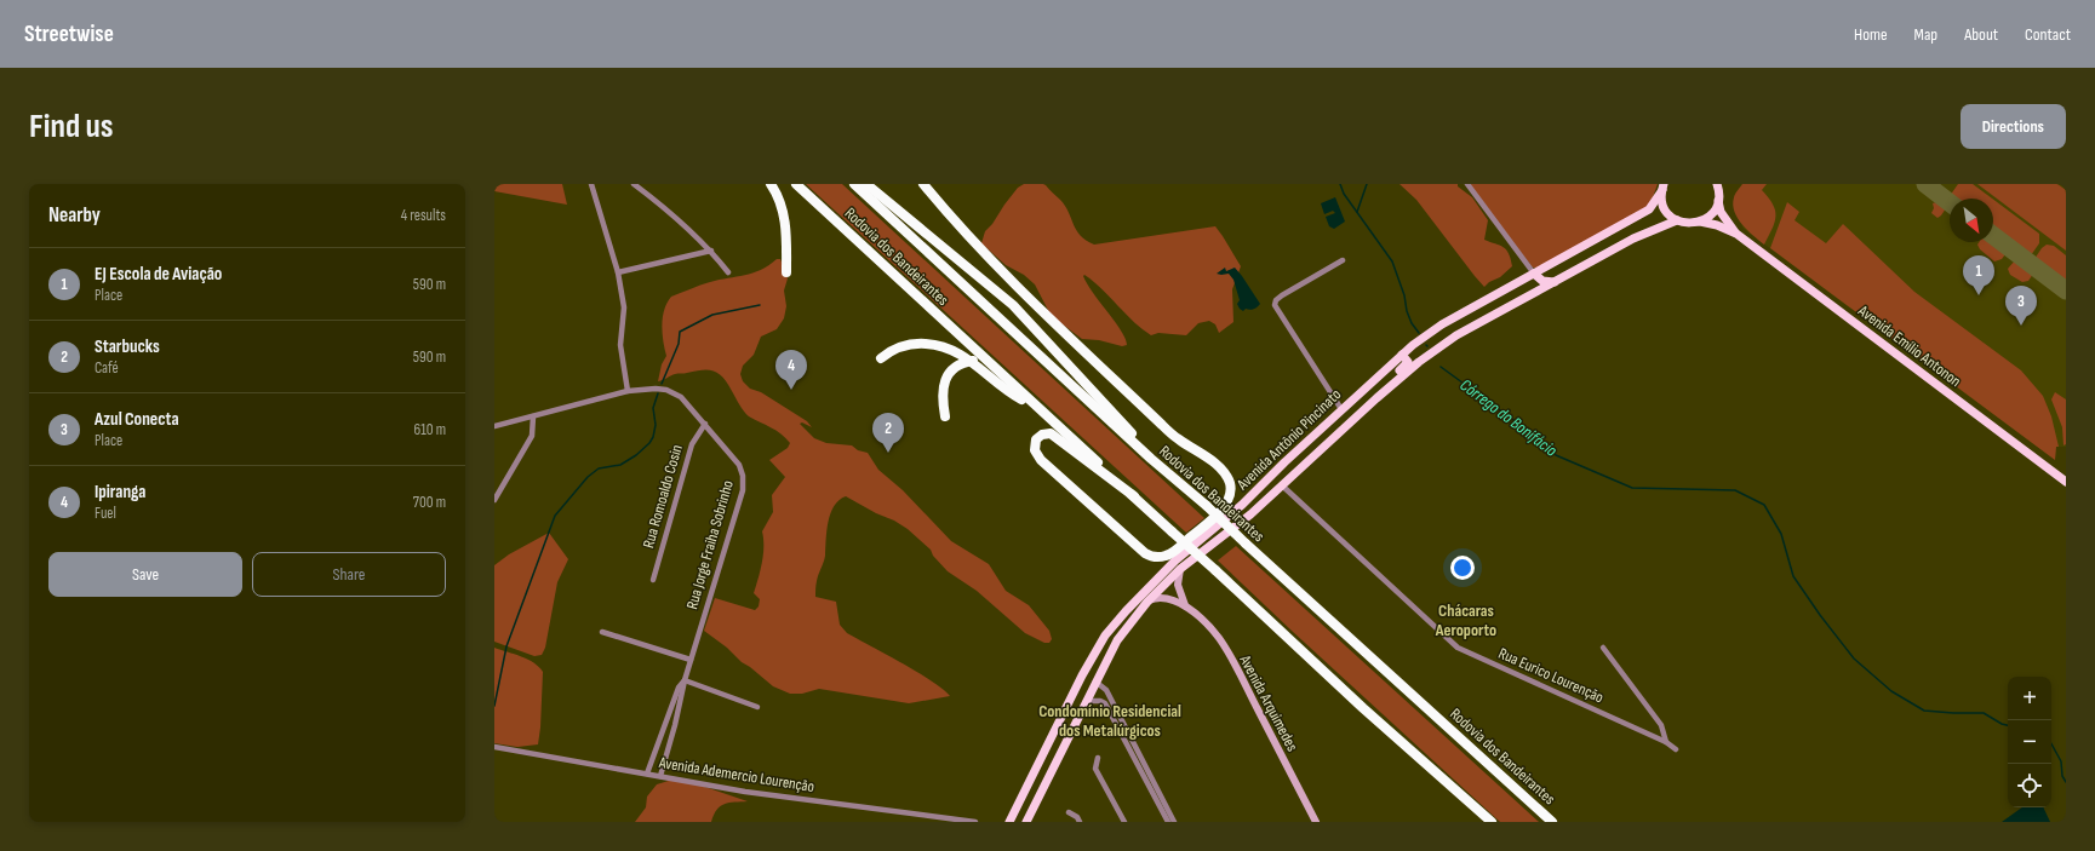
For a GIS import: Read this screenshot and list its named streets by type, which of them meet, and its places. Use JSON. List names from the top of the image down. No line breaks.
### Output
{"streets":{"highway":["Rodovia dos Bandeirantes"],"main road":["Avenida Emílio Antonon","Avenida Antônio Pincinato","Avenida Arquimedes"],"street":["Rua Romoaldo Cosin","Rua Jorge Fraiha Sobrinho","Rua Eurico Lourenção","Avenida Ademercio Lourenção"]},"crossings":[["Avenida Emílio Antonon","Avenida Antônio Pincinato"],["Avenida Antônio Pincinato","Rua Eurico Lourenção"],["Avenida Antônio Pincinato","Avenida Arquimedes"],["Rua Romoaldo Cosin","Rua Jorge Fraiha Sobrinho"]],"districts":["Chácaras Aeroporto","Condomínio Residencial dos Metalúrgicos"],"water":["Córrego do Bonifácio"],"north":"bottom right","page":{"header":"Streetwise","nav":["Home","Map","About","Contact"],"buttons":["Directions",["Save","Share"]],"title":"Find us","heading":["Nearby","4 results"],"list":[{"mark":"1","name":"EJ Escola de Aviação","note":"Place","value":"590 m"},{"mark":"2","name":"Starbucks","note":"Café","value":"590 m"},{"mark":"3","name":"Azul Conecta","note":"Place","value":"610 m"},{"mark":"4","name":"Ipiranga","note":"Fuel","value":"700 m"}],"pins":["1","3","4","2"],"map_buttons":["+","−"]}}
